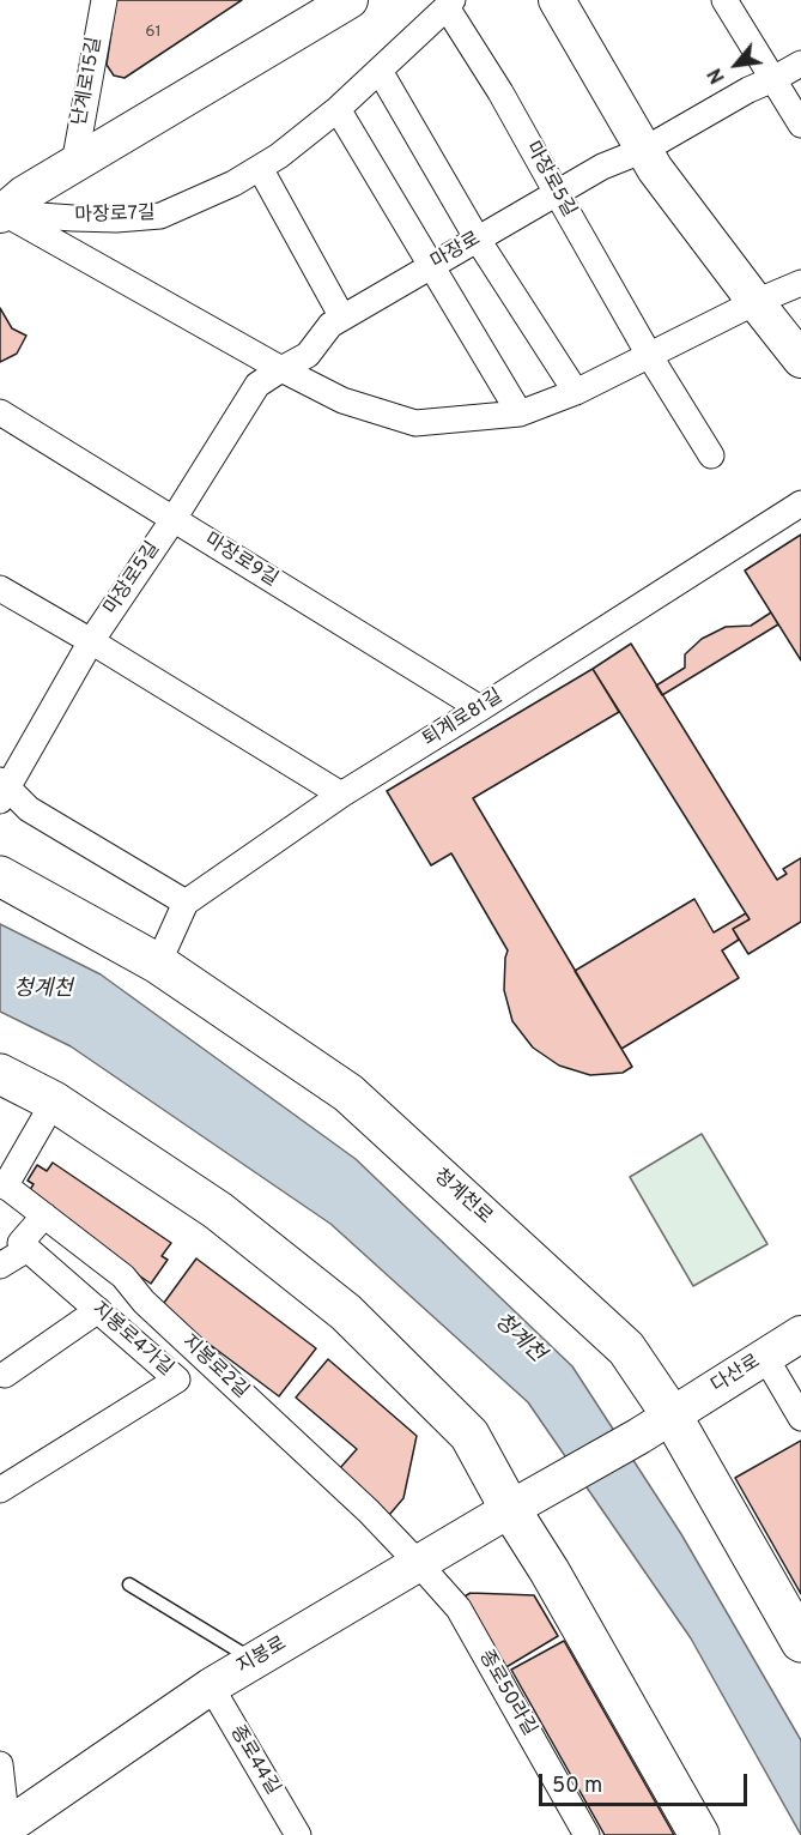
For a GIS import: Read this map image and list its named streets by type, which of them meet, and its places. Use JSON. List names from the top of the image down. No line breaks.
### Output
{"streets":{"main road":["청계천로","다산로","지봉로"],"street":["난계로15길","마장로5길","마장로7길","마장로","마장로9길","퇴계로81길","지봉로4가길","지봉로2길","종로50라길","종로44길"]},"crossings":[["마장로5길","마장로7길"],["마장로5길","마장로"],["마장로5길","마장로9길"],["마장로9길","퇴계로81길"],["청계천로","다산로"],["지봉로2길","지봉로"],["지봉로2길","종로50라길"],["다산로","지봉로"],["지봉로","종로50라길"],["지봉로","종로44길"]],"water":["청계천"],"house_numbers":["61"],"scale_bar":"50 m","north":"bottom left"}
